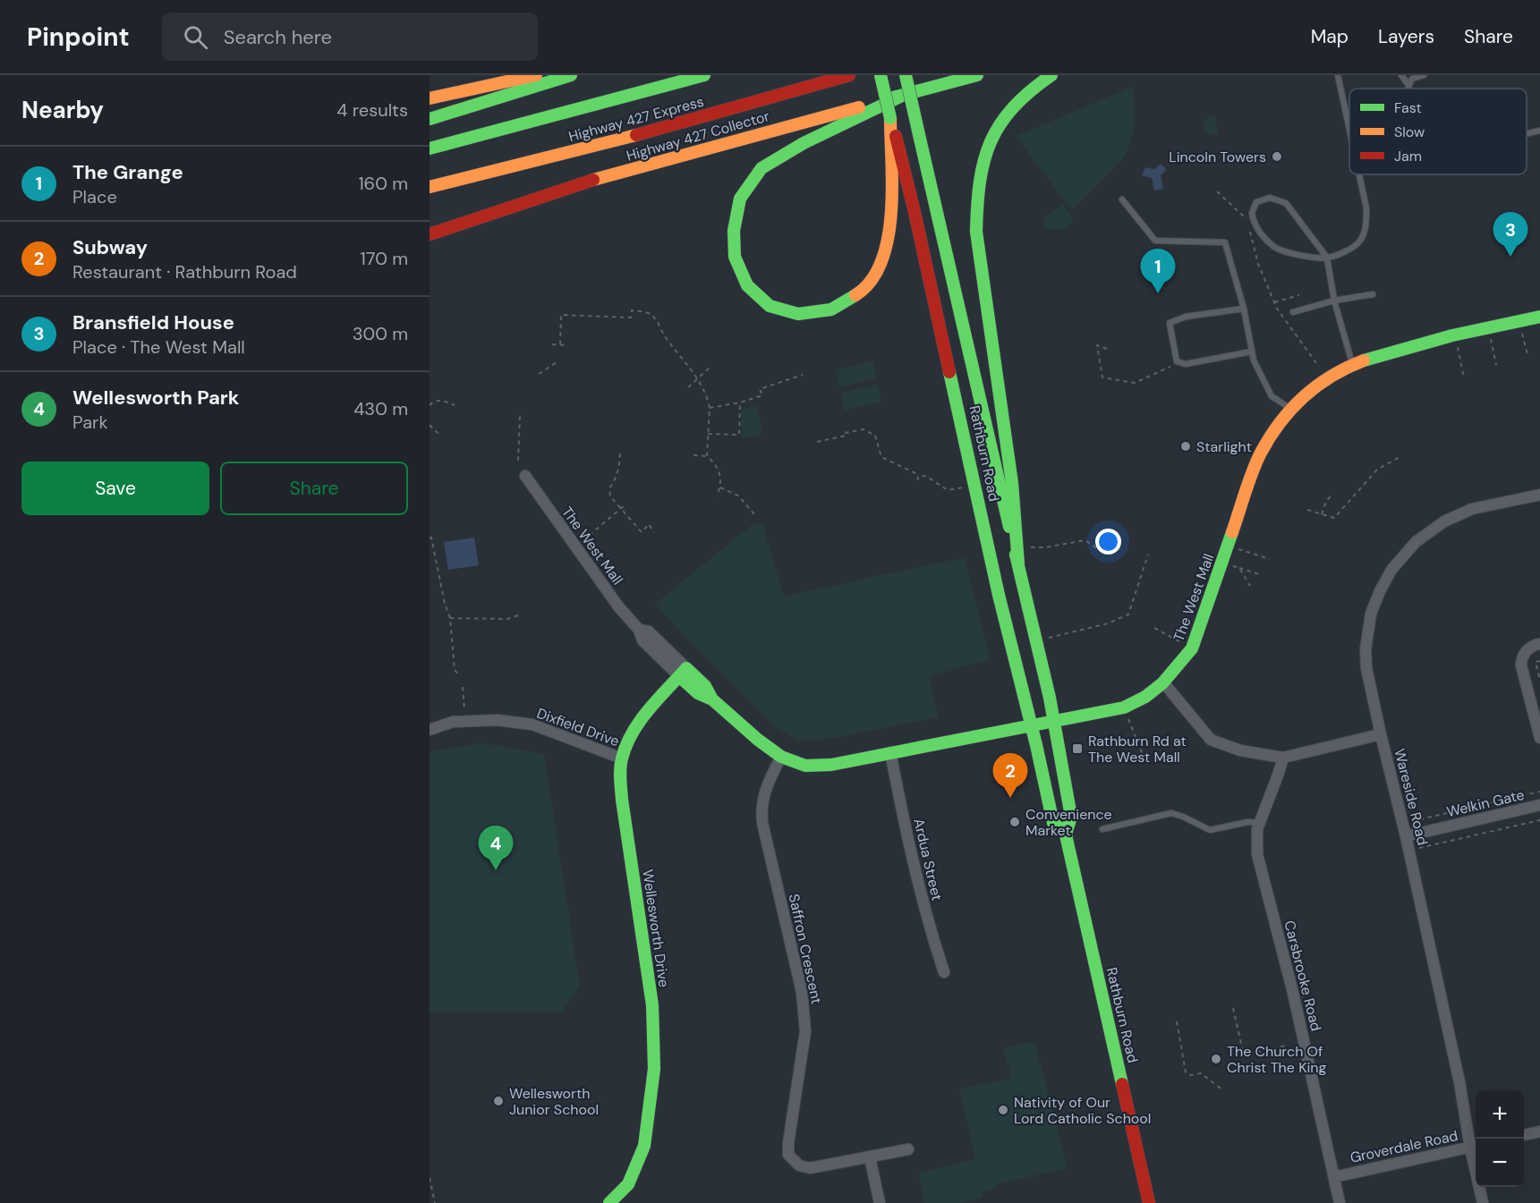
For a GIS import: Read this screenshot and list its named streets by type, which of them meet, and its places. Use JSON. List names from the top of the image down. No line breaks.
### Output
{"streets":{"main road":["Highway 427 Express","Highway 427 Collector","Rathburn Road","The West Mall","Wellesworth Drive"],"street":["Dixfield Drive","Wareside Road","Welkin Gate","Ardua Street","Saffron Crescent","Carsbrooke Road","Groverdale Road"]},"crossings":[["Rathburn Road","The West Mall"],["The West Mall","Ardua Street"],["The West Mall","Wellesworth Drive"],["The West Mall","Saffron Crescent"],["Dixfield Drive","Wellesworth Drive"],["Wareside Road","Welkin Gate"],["Wareside Road","Groverdale Road"],["Carsbrooke Road","Groverdale Road"]],"places":{"other":["Lincoln Towers","Starlight","Convenience Market","The Church Of Christ The King","Wellesworth Junior School","Nativity of Our Lord Catholic School"],"transit":["Rathburn Rd at The West Mall"]},"legend":["Fast","Slow","Jam"],"page":{"header":"Pinpoint","search":"Search here","nav":["Map","Layers","Share"],"heading":["Nearby","4 results"],"list":[{"mark":"1","name":"The Grange","note":"Place","value":"160 m"},{"mark":"2","name":"Subway","note":"Restaurant · Rathburn Road","value":"170 m"},{"mark":"3","name":"Bransfield House","note":"Place · The West Mall","value":"300 m"},{"mark":"4","name":"Wellesworth Park","note":"Park","value":"430 m"}],"pins":["3","1","2","4"],"buttons":["Save","Share"],"map_buttons":["+","−"]}}
